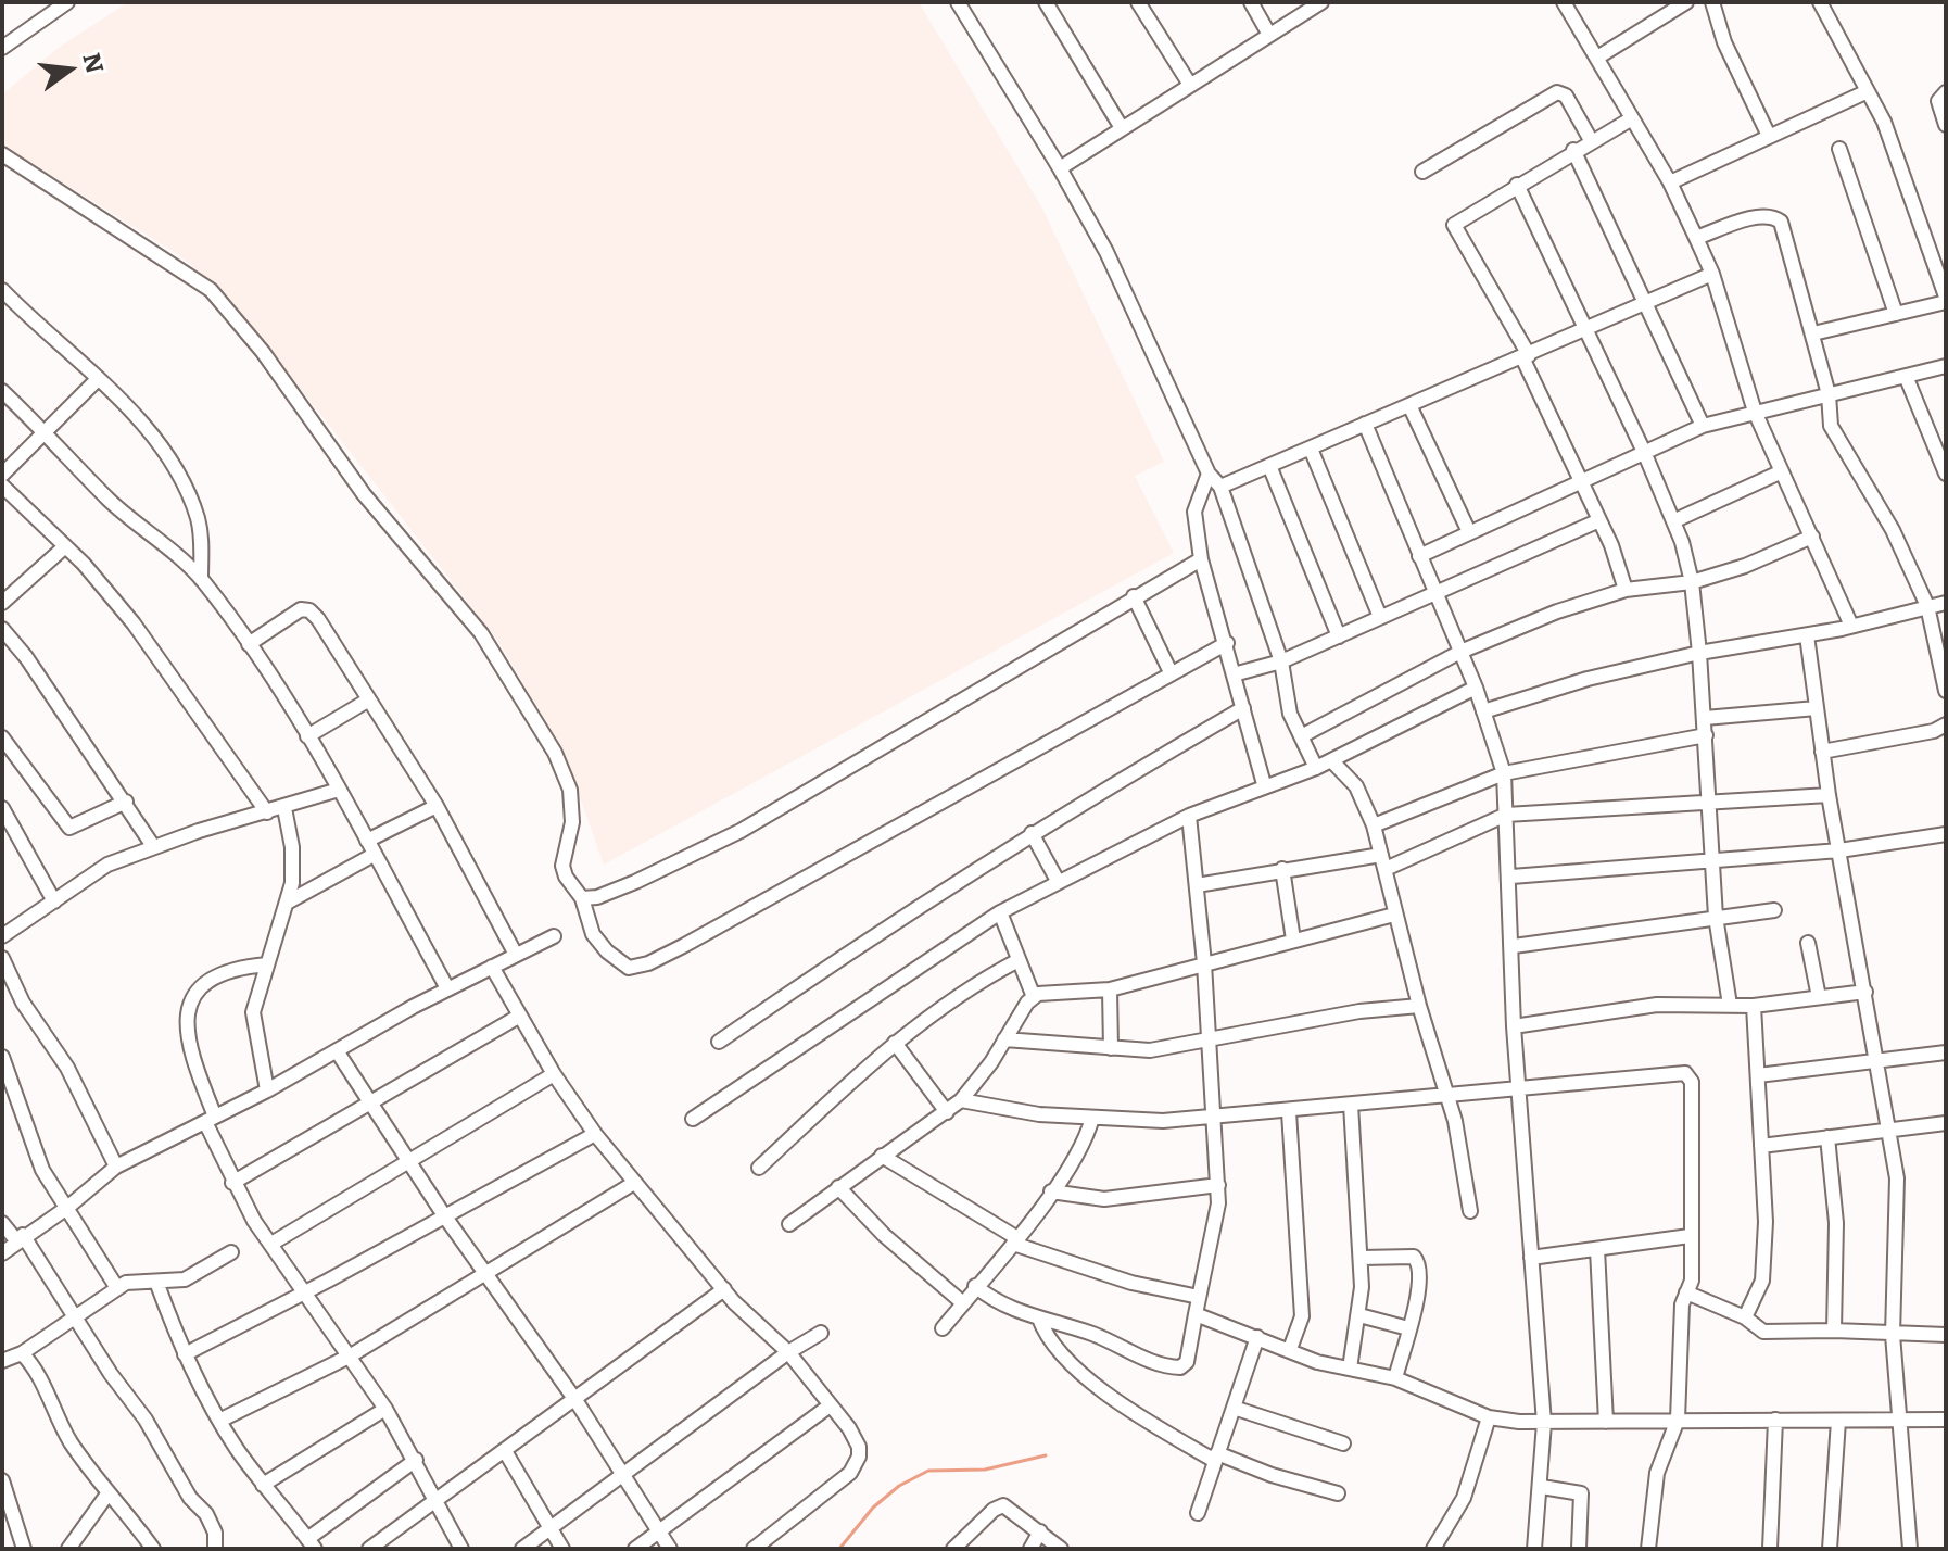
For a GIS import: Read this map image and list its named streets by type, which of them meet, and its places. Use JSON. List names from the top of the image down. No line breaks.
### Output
{"north":"right"}
